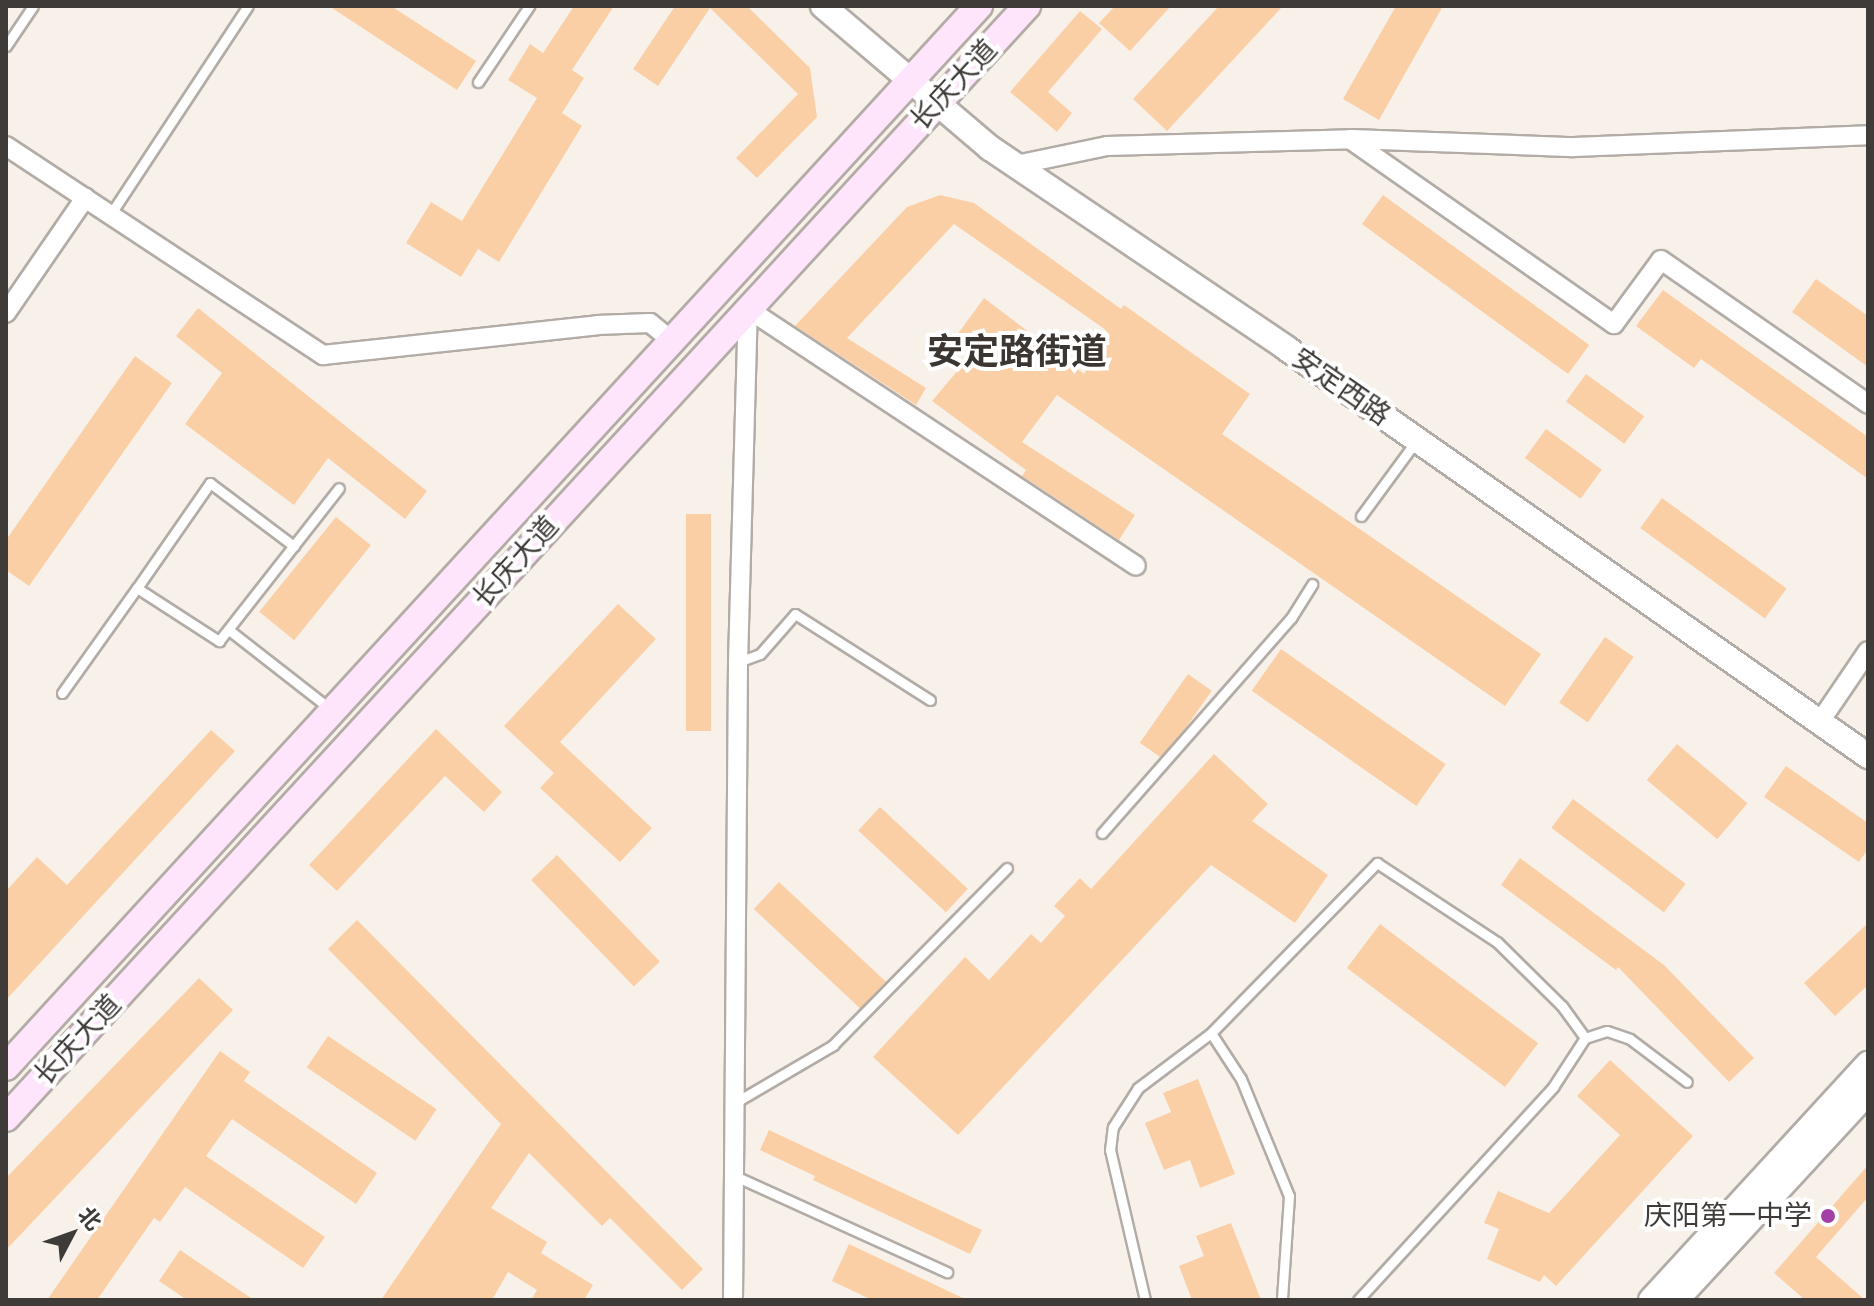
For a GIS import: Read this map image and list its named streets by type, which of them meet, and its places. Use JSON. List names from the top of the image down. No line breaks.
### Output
{"streets":{"main road":["长庆大道"],"street":["安定西路"]},"crossings":[["长庆大道","安定西路"]],"districts":["安定路街道"],"places":["庆阳第一中学"],"north":"top right"}
